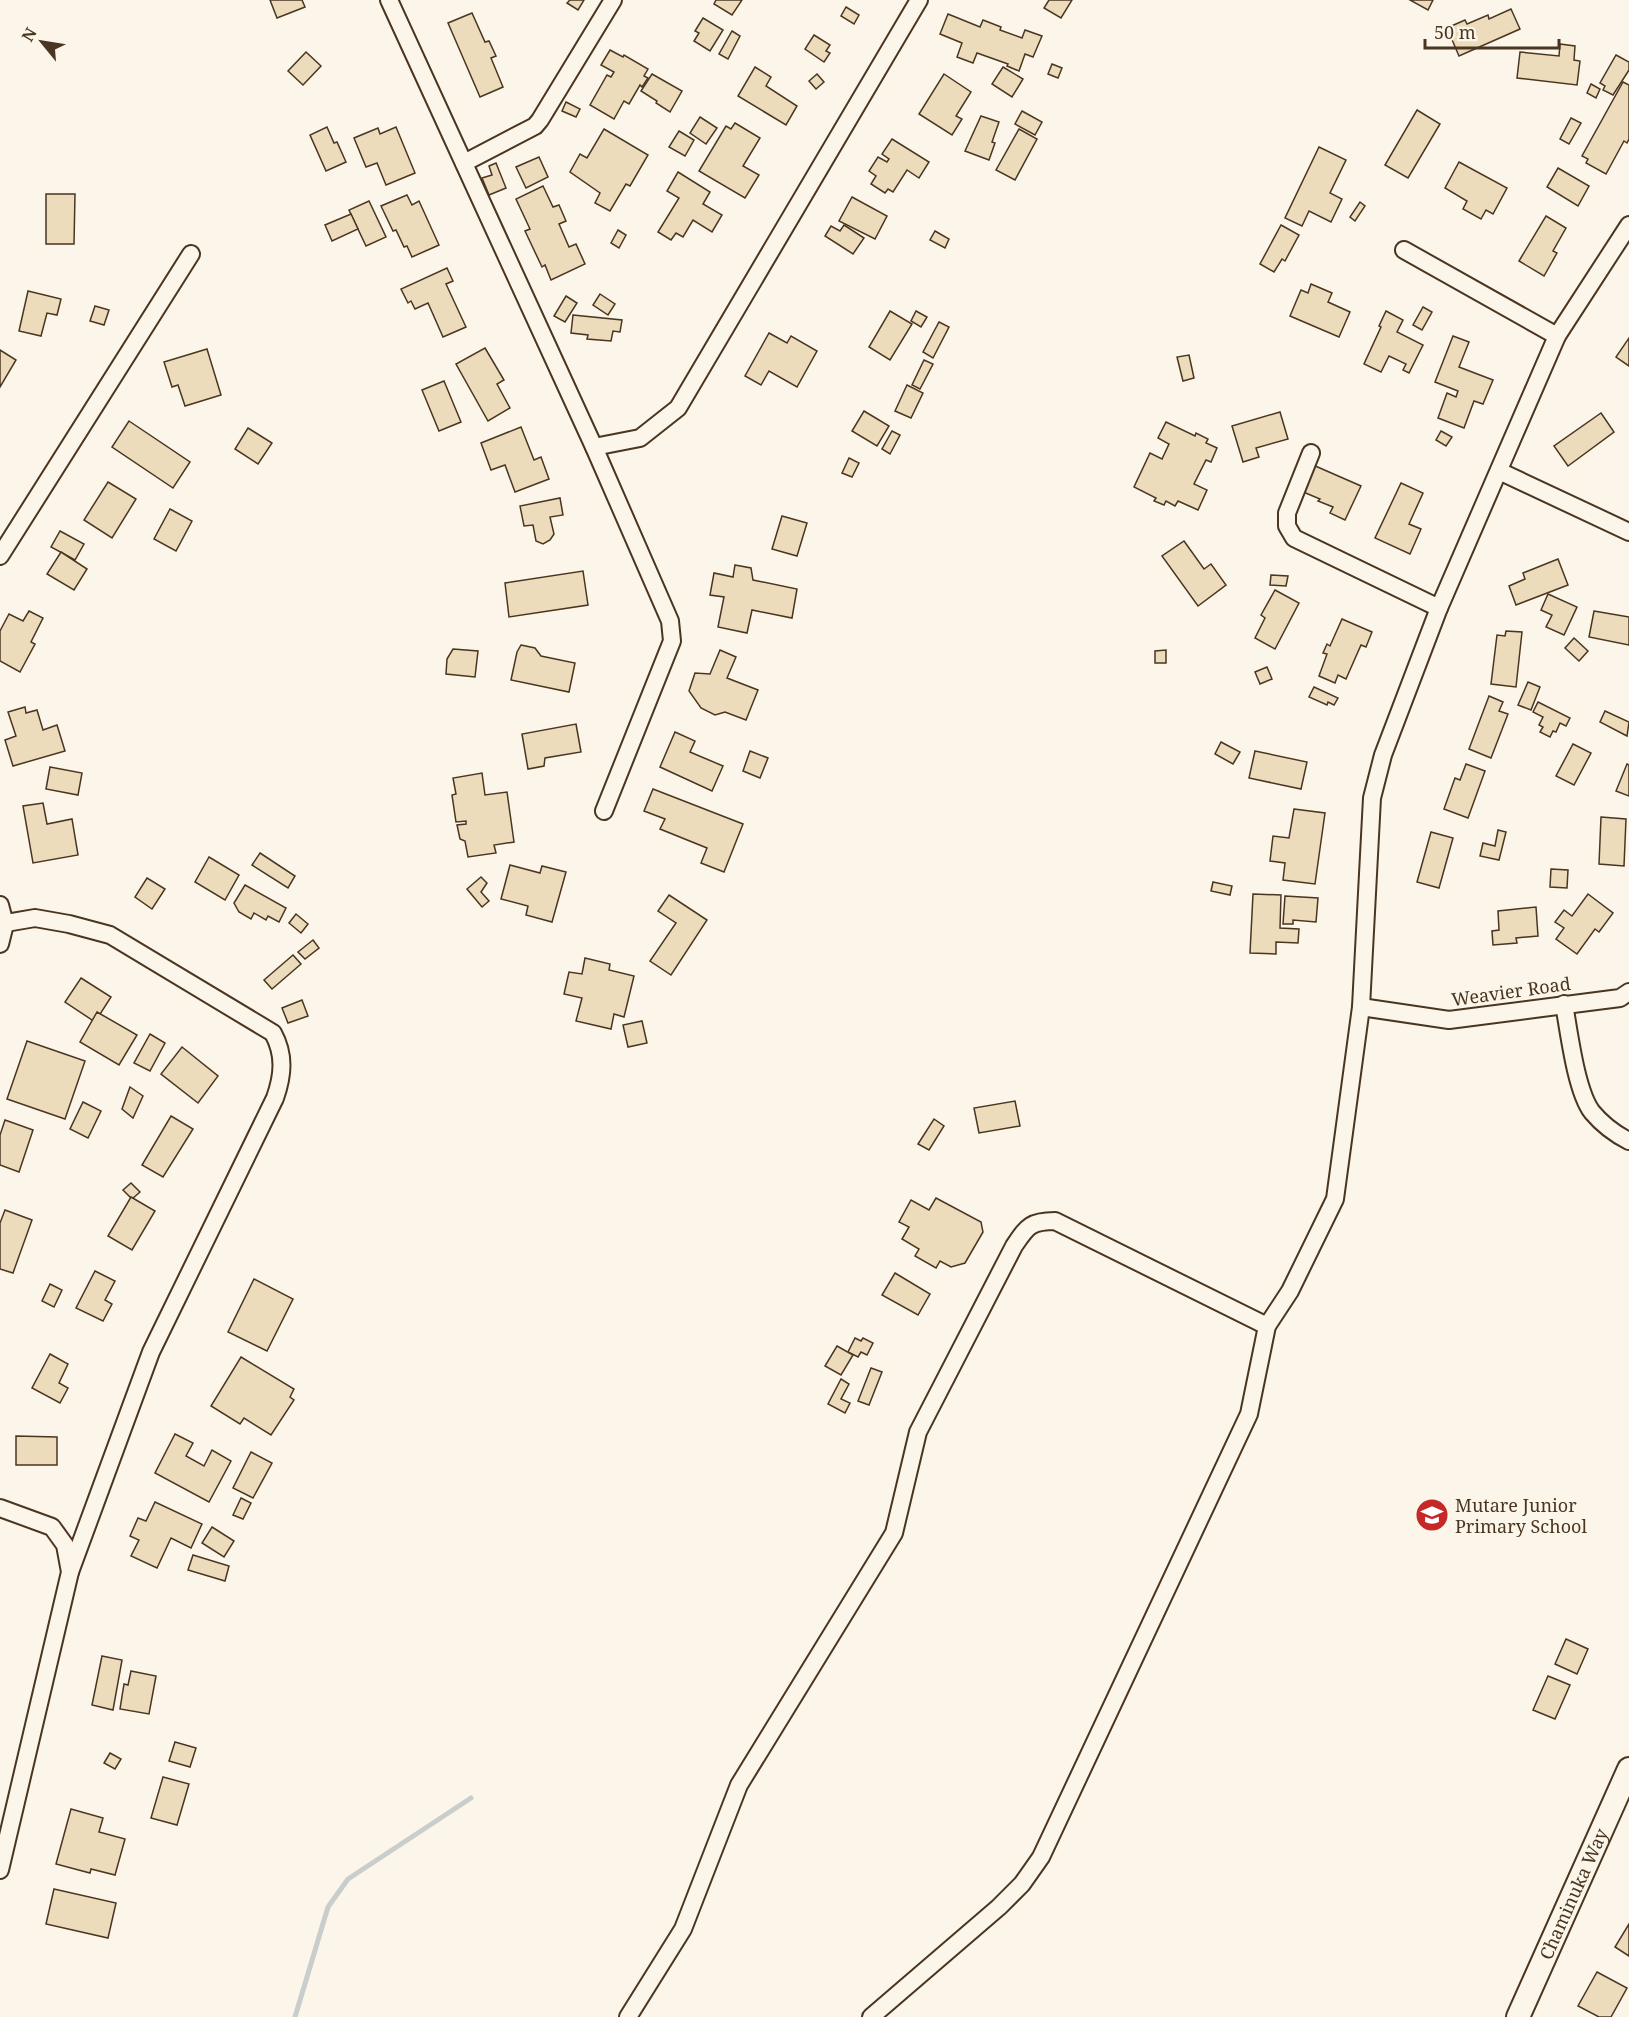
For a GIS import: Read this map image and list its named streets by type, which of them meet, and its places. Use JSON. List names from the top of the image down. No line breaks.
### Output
{"streets":{"street":["Weavier Road","Chaminuka Way"]},"places":{"school or university":["Mutare Junior Primary School"]},"scale_bar":"50 m","north":"top left"}
